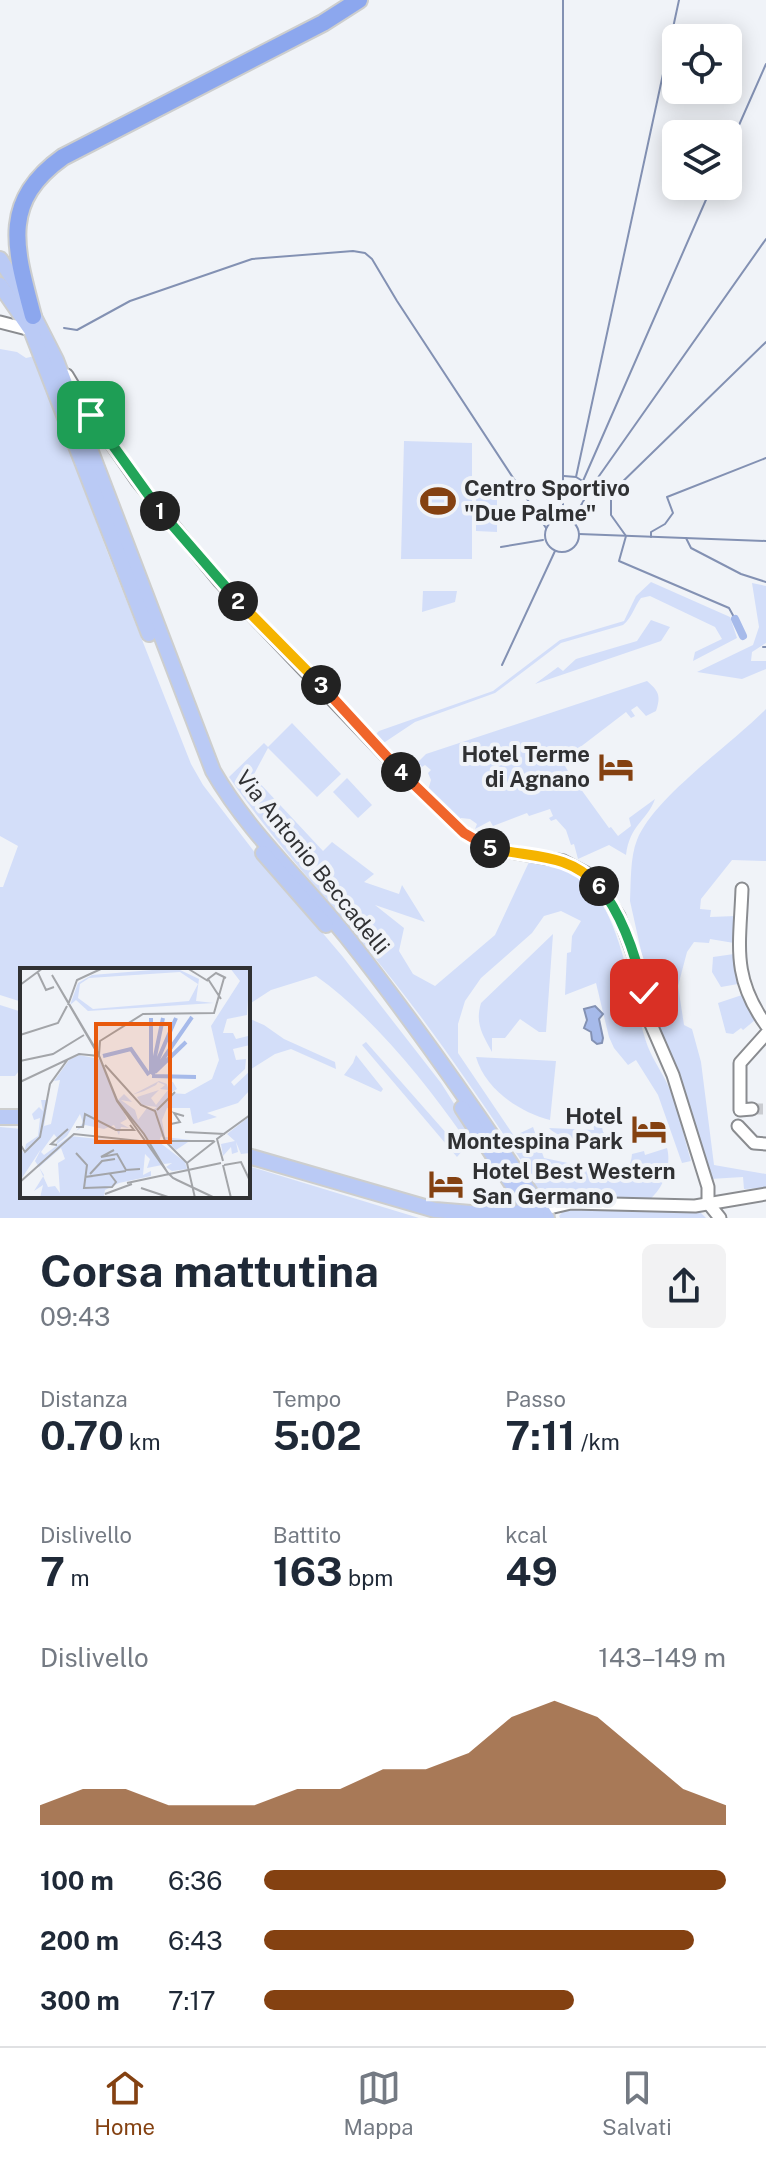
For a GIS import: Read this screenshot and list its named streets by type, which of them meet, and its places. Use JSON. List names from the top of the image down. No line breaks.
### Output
{"streets":{"main road":["Via Antonio Beccadelli"]},"places":{"sports":["Centro Sportivo \"Due Palme\""],"hotel":["Hotel Terme di Agnano","Hotel Montespina Park","Hotel Best Western San Germano"]},"page":{"pins":["1","2","3","4","5","6"],"heading":["Corsa mattutina","09:43"],"stats":[["Distanza","0.70 km"],["Tempo","5:02"],["Passo","7:11 /km"],["Dislivello","7 m"],["Battito","163 bpm"],["kcal","49"]],"chart":["Dislivello","143–149 m"],"list":[{"name":"100 m","note":"6:36"},{"name":"200 m","note":"6:43"},{"name":"300 m","note":"7:17"}],"tabs":["Home","Mappa","Salvati"]}}
